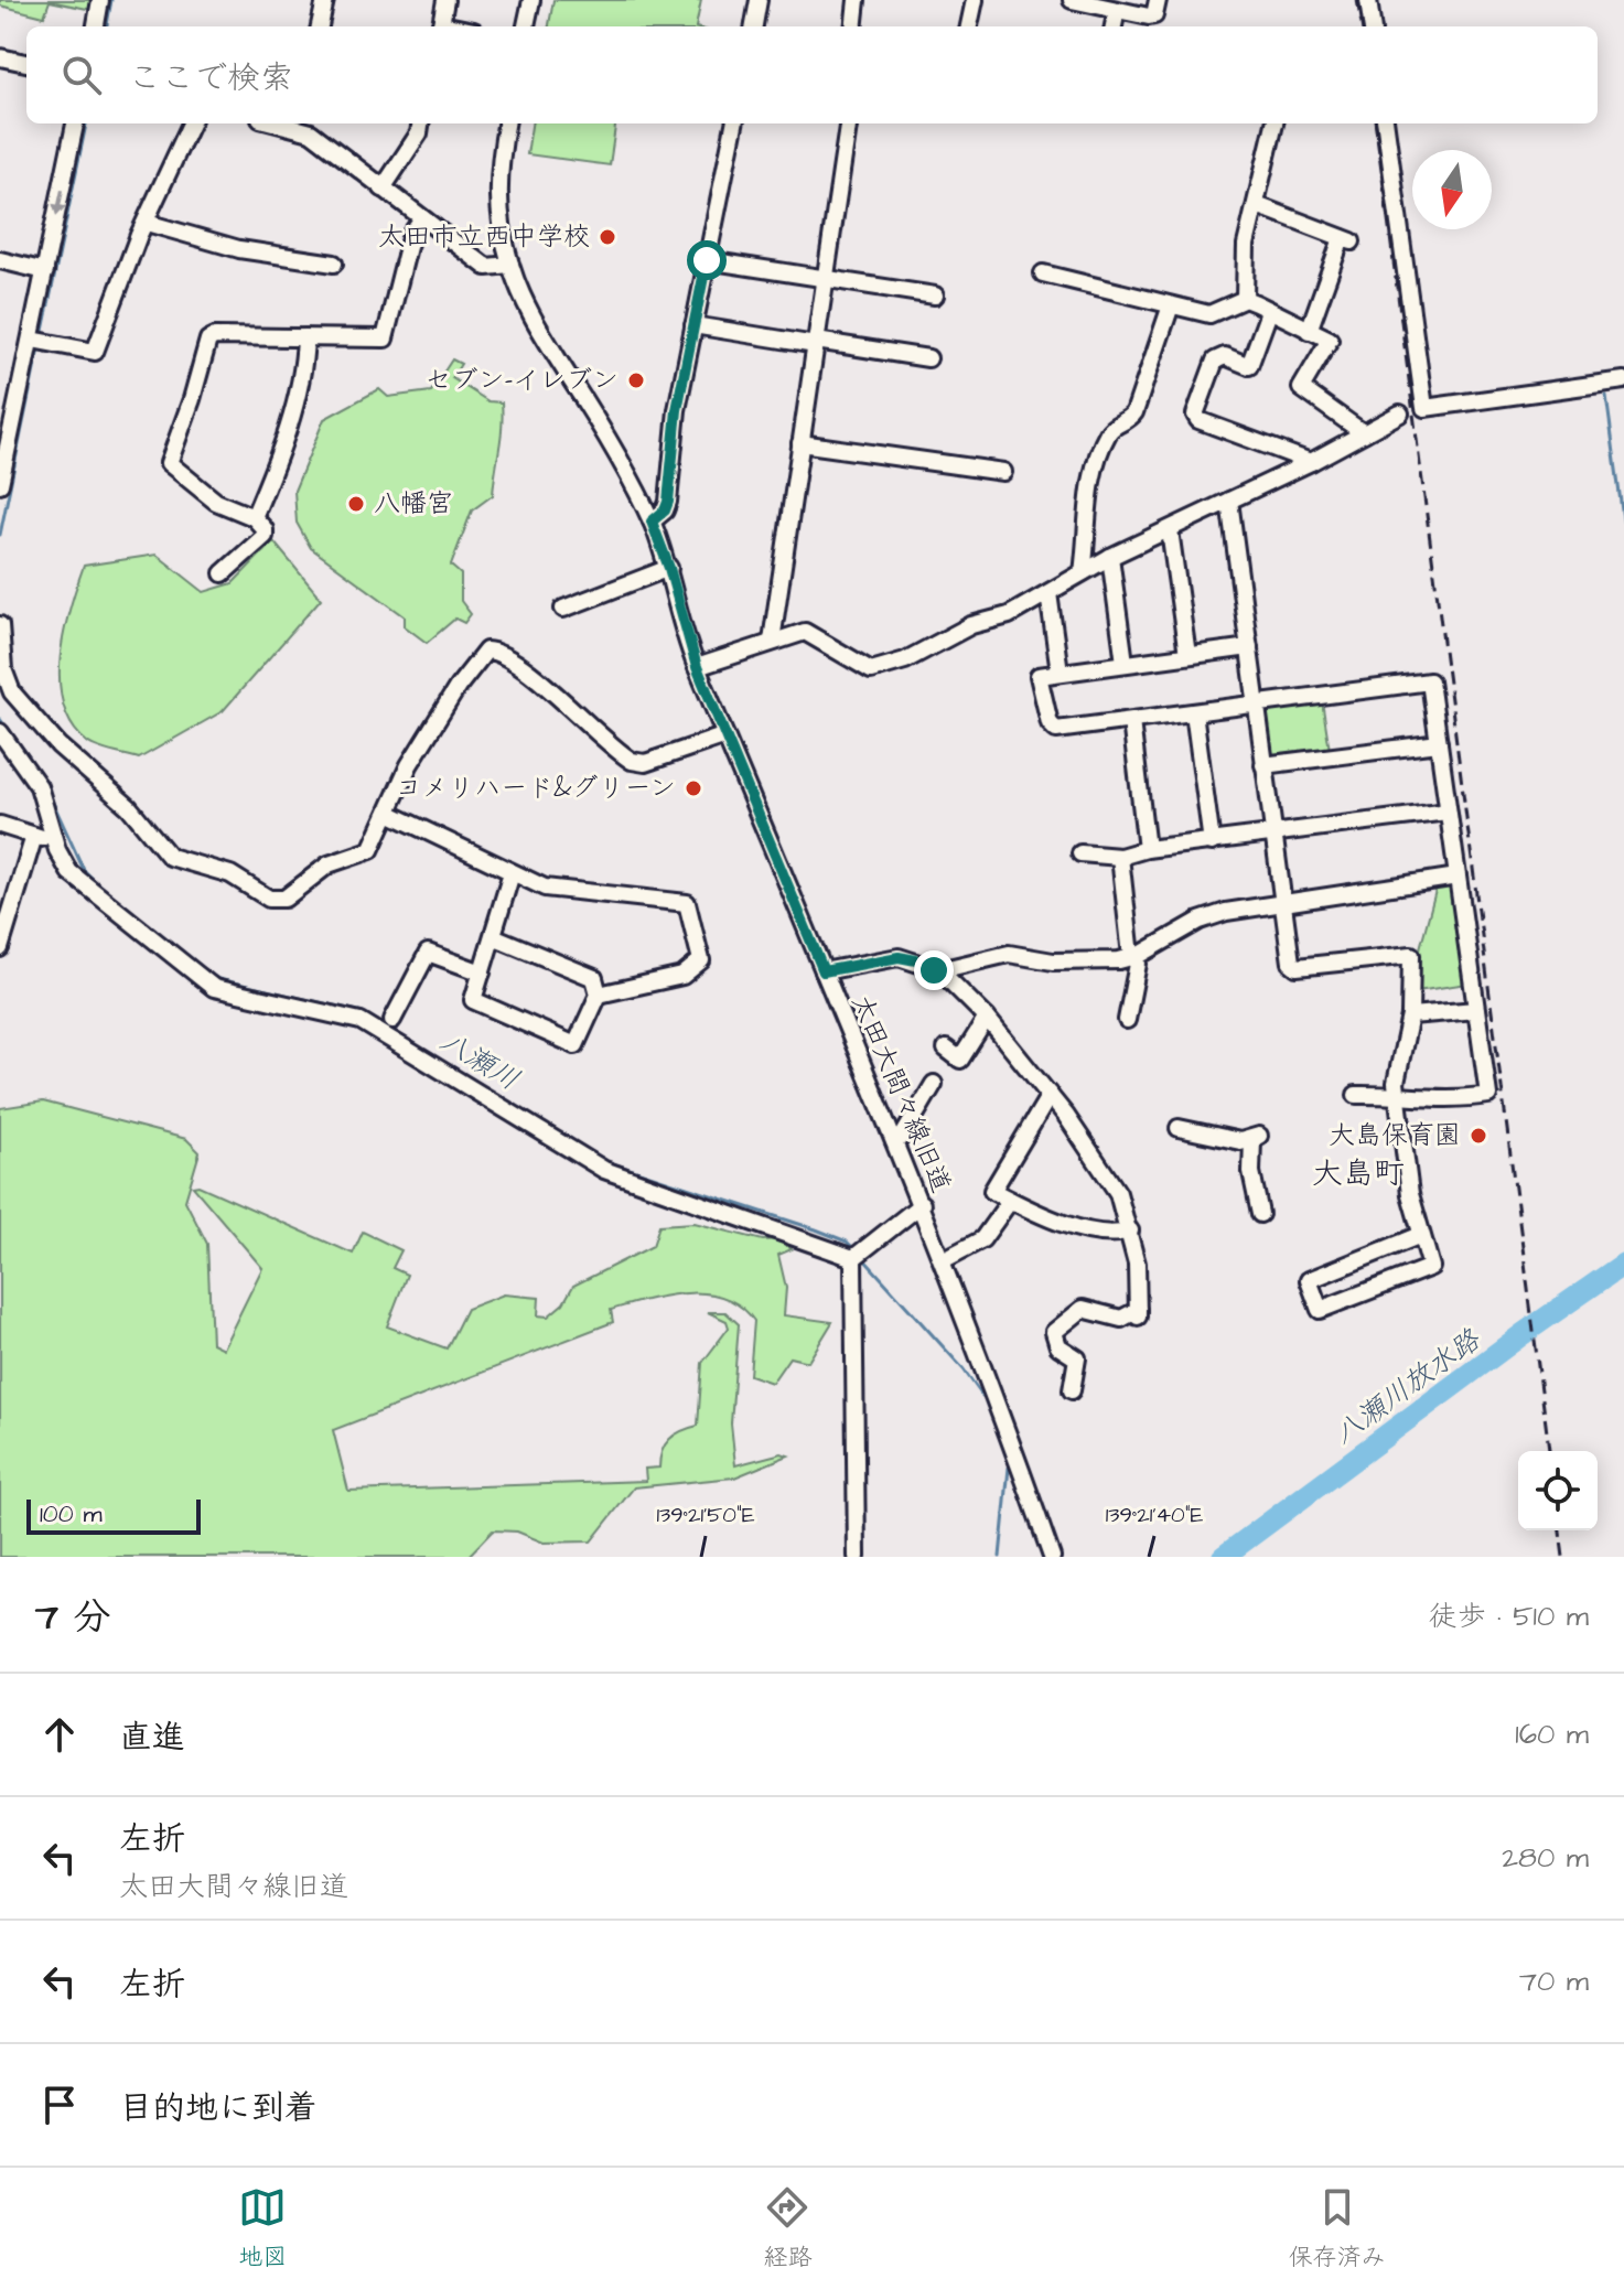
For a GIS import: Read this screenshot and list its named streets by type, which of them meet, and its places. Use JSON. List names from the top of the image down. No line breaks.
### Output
{"streets":{"street":["太田大間々線旧道"]},"districts":["大島町"],"water":["八瀬川","八瀬川放水路"],"places":["太田市立西中学校","セブン-イレブン","八幡宮","コメリハード&グリーン","大島保育園"],"scale_bar":"100 m","north":"bottom","page":{"search":"ここで検索","scale":"100 m","heading":["7 分","徒歩 · 510 m"],"list":[["直進","160 m"],["左折","太田大間々線旧道","280 m"],["左折","70 m"],"目的地に到着"],"nav":["地図","経路","保存済み"]},"coordinates":["139°21'50\"E","139°21'40\"E"]}
